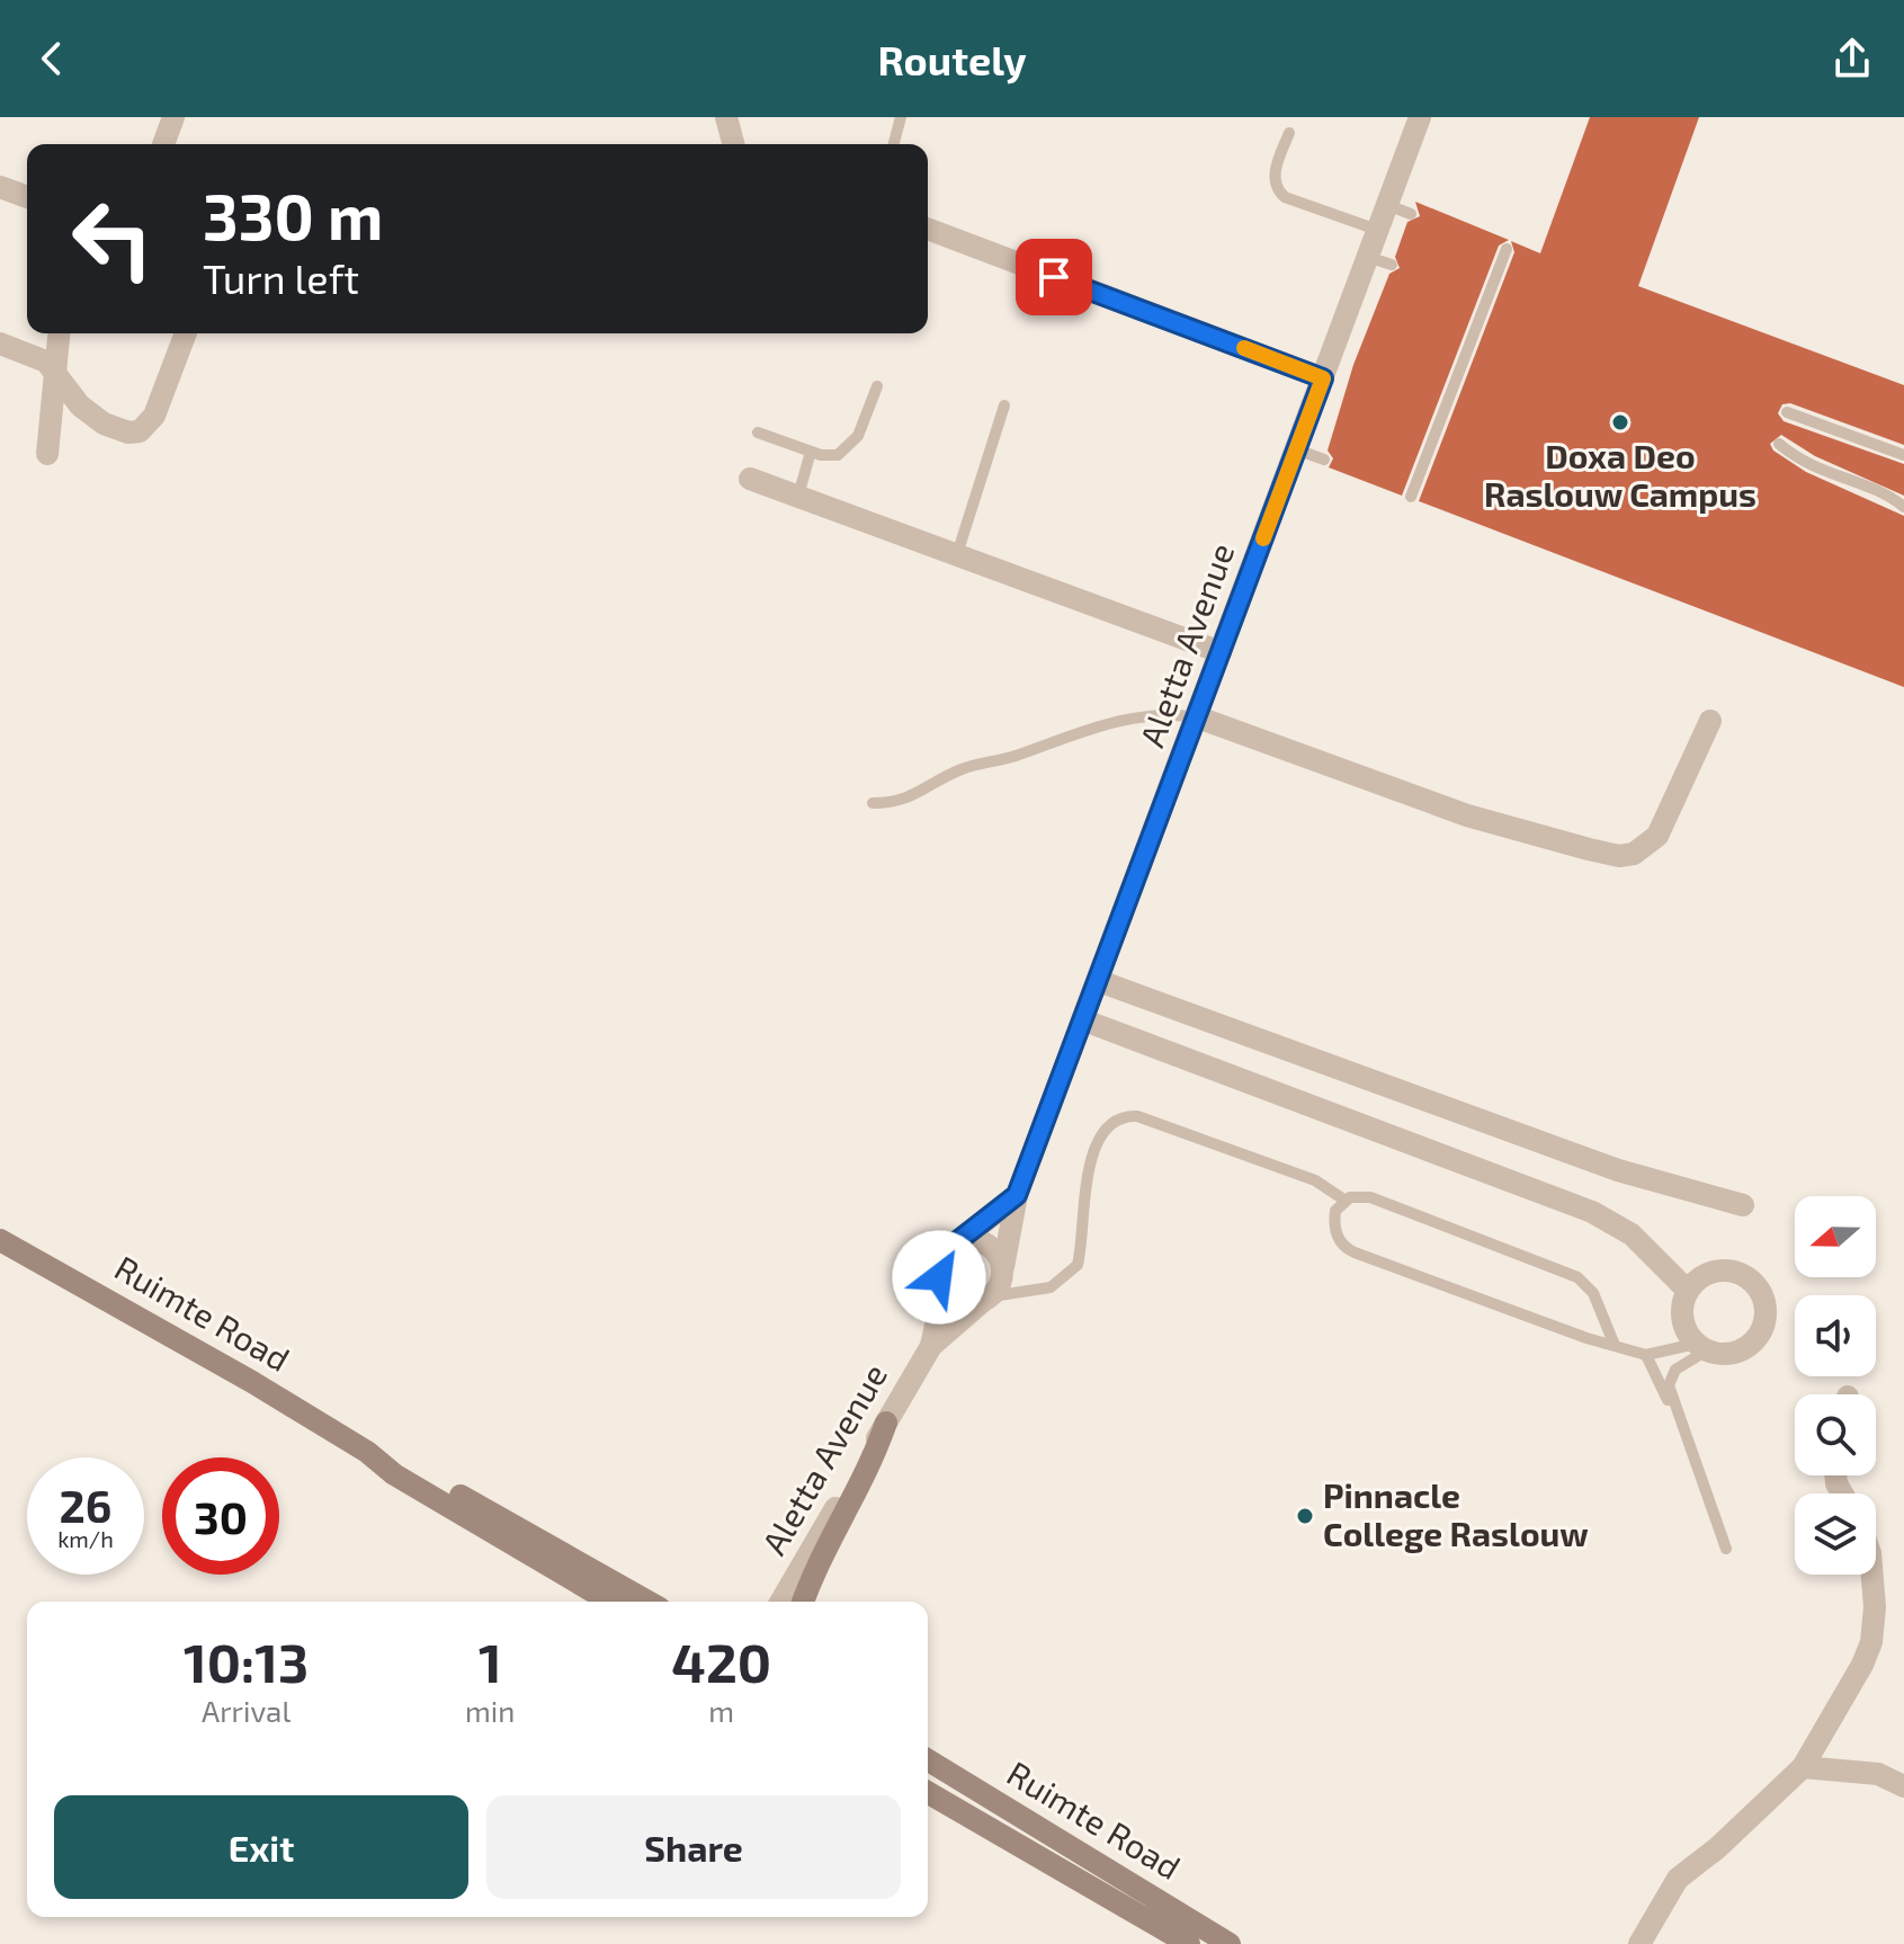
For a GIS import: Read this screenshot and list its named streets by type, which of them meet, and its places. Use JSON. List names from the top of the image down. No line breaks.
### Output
{"streets":{"main road":["Ruimte Road"],"street":["Aletta Avenue"]},"places":["Doxa Deo Raslouw Campus","Pinnacle College Raslouw"],"north":"left","page":{"header":"Routely","turn":["330 m","Turn left"],"speed":"26 km/h","limit":"30","eta":["10:13","Arrival","1","min","420","m"],"buttons":["Exit","Share"]}}
